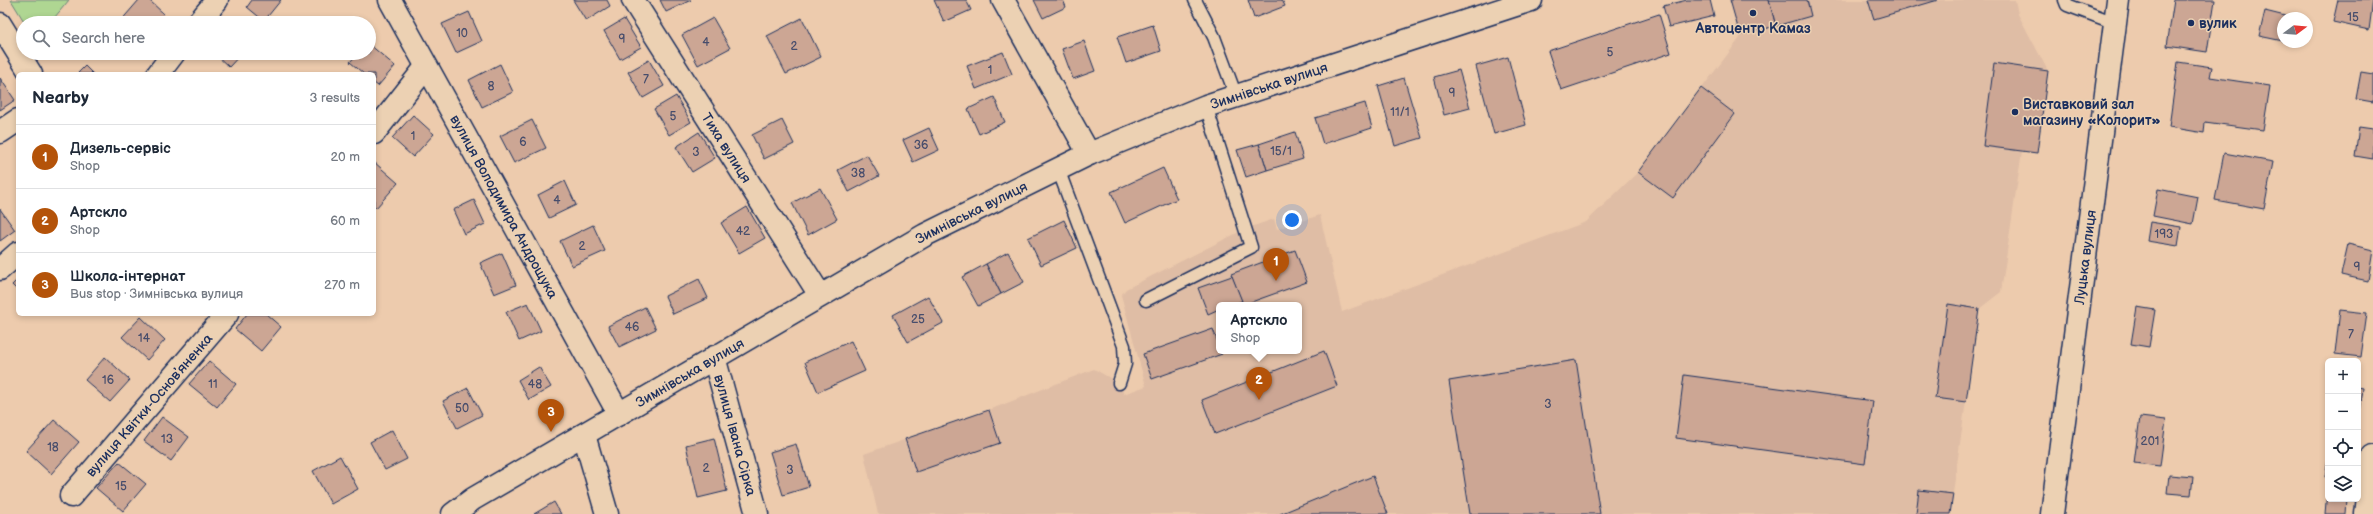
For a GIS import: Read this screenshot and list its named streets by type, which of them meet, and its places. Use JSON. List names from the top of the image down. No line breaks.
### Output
{"streets":{"street":["Зимнівська вулиця","Тиха вулиця","вулиця Володимира Андрощука","Луцька вулиця","вулиця Квітки-Основʼяненка","вулиця Івана Сірка"]},"crossings":[["Зимнівська вулиця","Тиха вулиця"],["Зимнівська вулиця","вулиця Володимира Андрощука"],["Зимнівська вулиця","вулиця Івана Сірка"]],"places":["Автоцентр Камаз","вулик","Виставковий зал магазину «Колорит»"],"house_numbers":["15","10","9","4","2","5","1","7","8","9","11/1","5","1","6","36","15/1","3","38","4","42","193","2","9","25","46","7","14","16","11","48","3","50","13","201","18","2","3","15"],"north":"right","page":{"search":"Search here","heading":["Nearby","3 results"],"list":[{"mark":"1","name":"Дизель-сервіс","note":"Shop","value":"20 m"},{"mark":"2","name":"Артскло","note":"Shop","value":"60 m"},{"mark":"3","name":"Школа-інтернат","note":"Bus stop · Зимнівська вулиця","value":"270 m"}],"pins":["1","2","3"],"popup":["Артскло","Shop"],"map_buttons":["+","−"]}}
